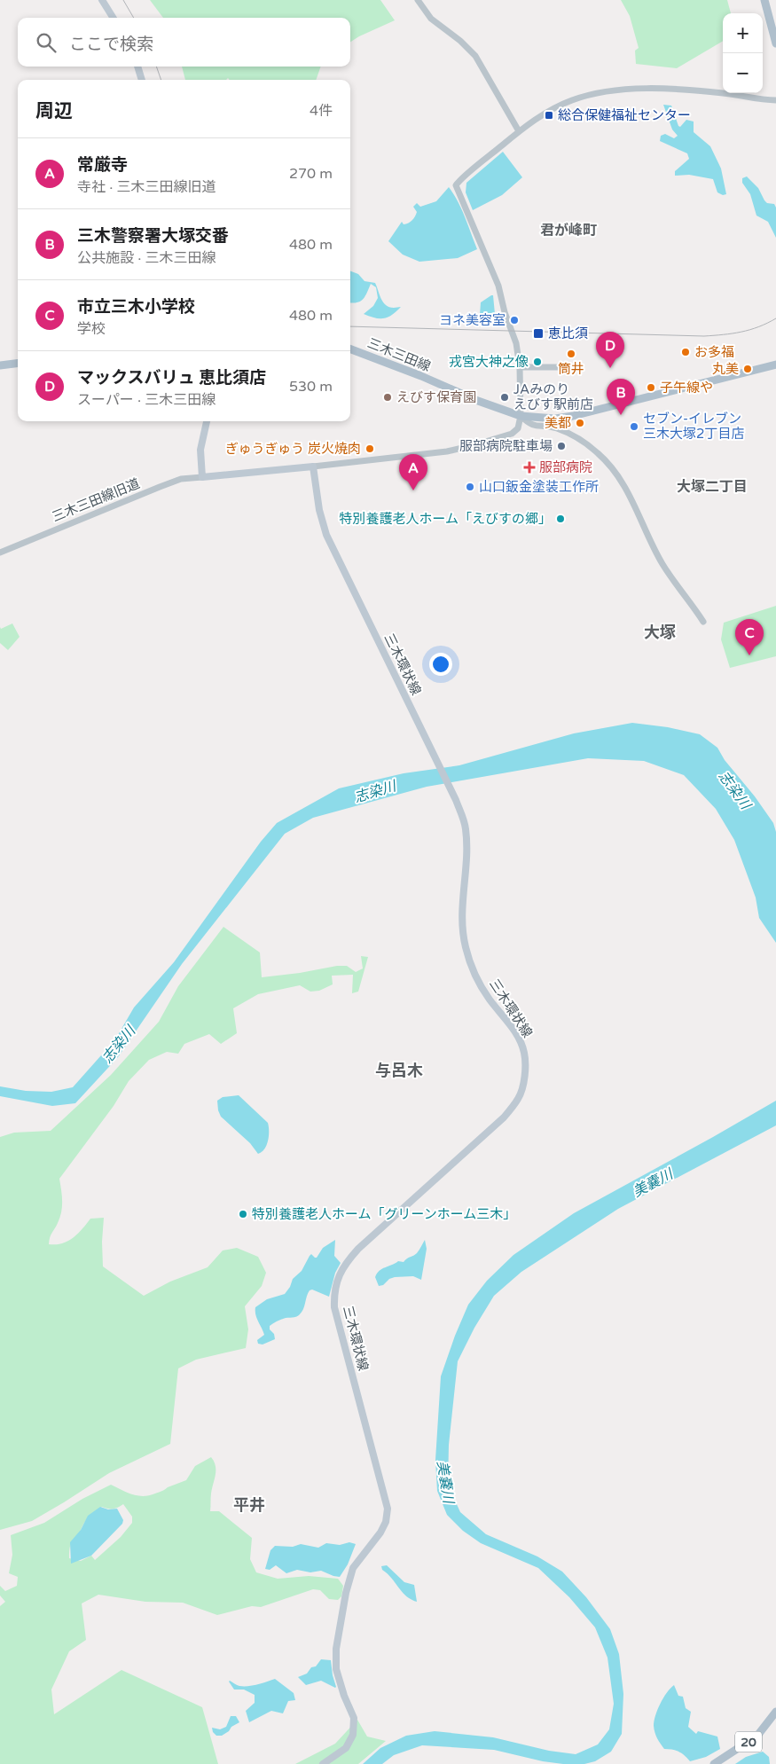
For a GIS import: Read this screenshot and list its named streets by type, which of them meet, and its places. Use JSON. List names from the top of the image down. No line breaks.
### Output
{"streets":{"main road":["三木三田線","三木環状線","20"],"street":["三木三田線旧道"]},"districts":["君が峰町","大塚二丁目","大塚","与呂木","平井"],"water":["志染川","美嚢川"],"places":{"transit":["総合保健福祉センター","恵比須"],"other":["ヨネ美容室","お多福","筒井","戎宮大神之像","丸美","子午線や","えびす保育園","JAみのり えびす駅前店","美都","セブン-イレブン 三木大塚2丁目店","服部病院駐車場","ぎゅうぎゅう 炭火焼肉","山口鈑金塗装工作所","特別養護老人ホーム「えびすの郷」","特別養護老人ホーム「グリーンホーム三木」"],"health":["服部病院"]},"page":{"map_buttons":["+","−"],"search":"ここで検索","heading":["周辺","4件"],"list":[{"mark":"A","name":"常厳寺","note":"寺社 · 三木三田線旧道","value":"270 m"},{"mark":"B","name":"三木警察署大塚交番","note":"公共施設 · 三木三田線","value":"480 m"},{"mark":"C","name":"市立三木小学校","note":"学校","value":"480 m"},{"mark":"D","name":"マックスバリュ 恵比須店","note":"スーパー · 三木三田線","value":"530 m"}],"pins":["D","B","A","C"]}}
